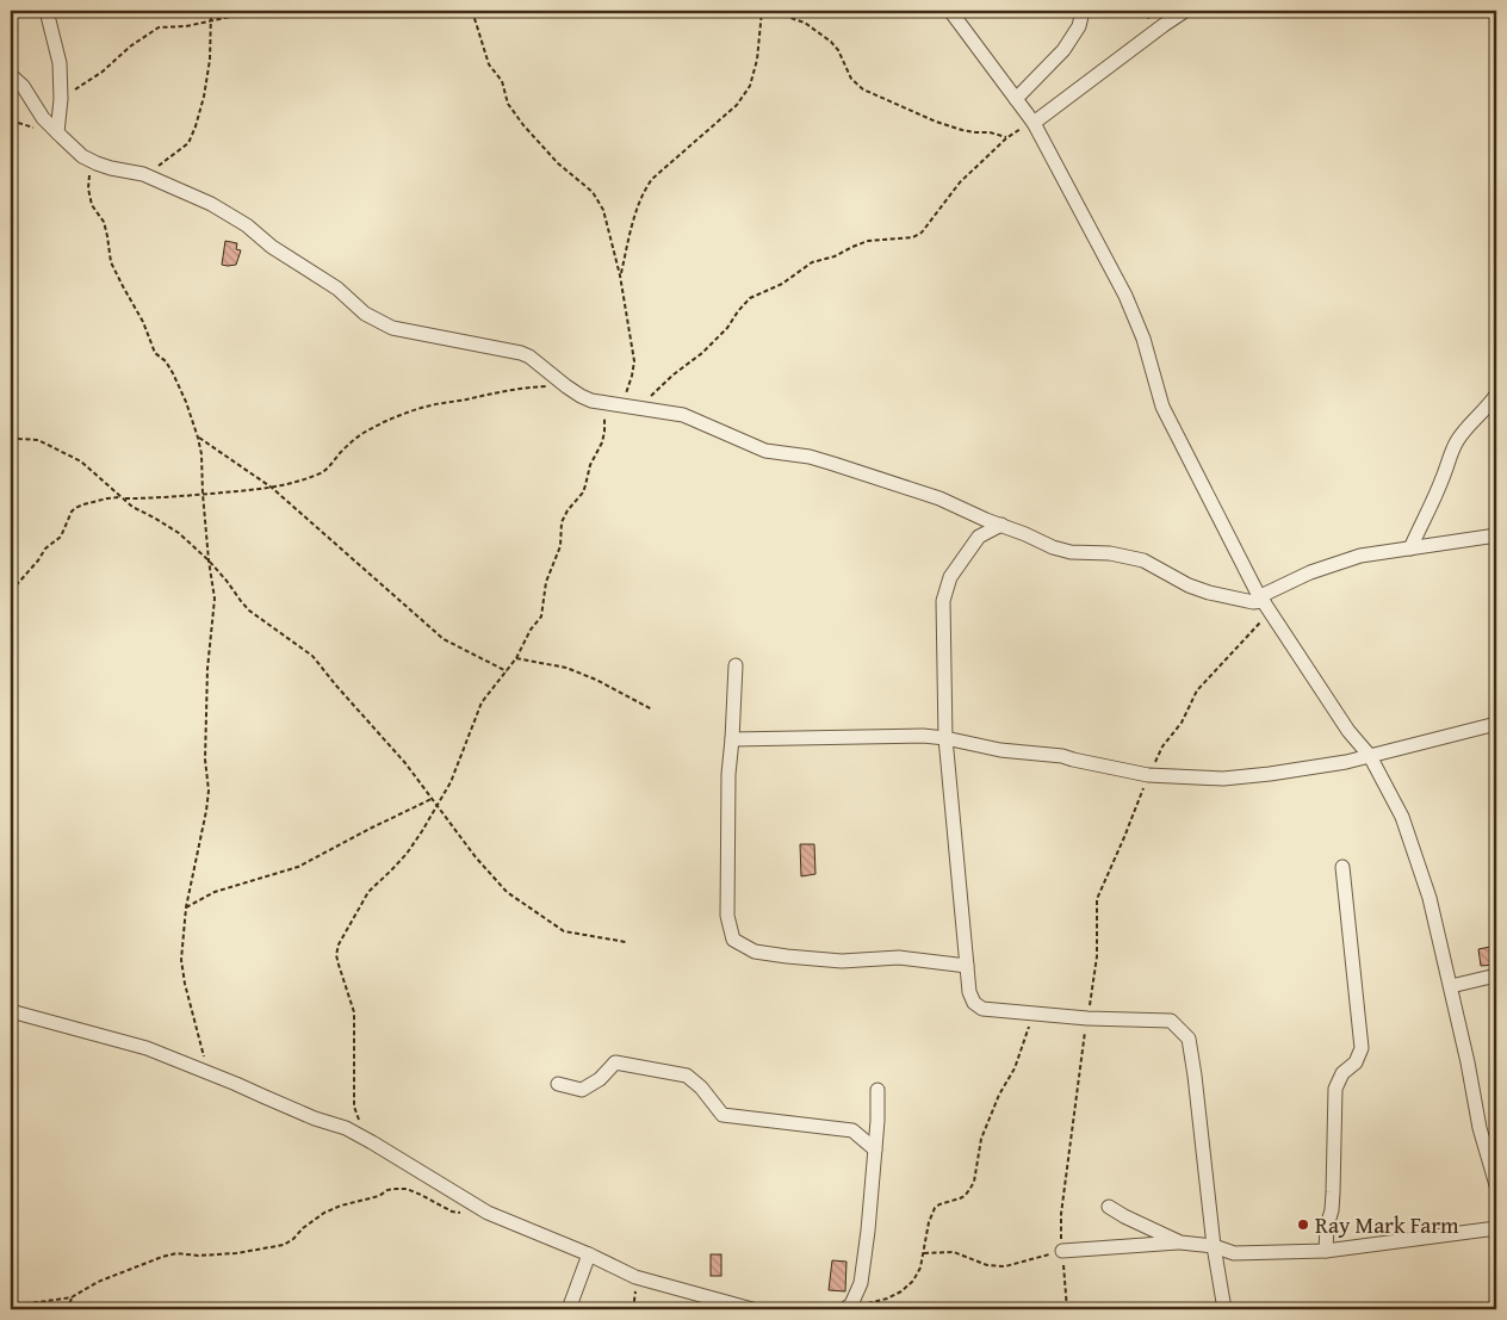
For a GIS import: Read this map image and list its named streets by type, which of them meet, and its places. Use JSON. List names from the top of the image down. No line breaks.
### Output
{"places":["Ray Mark Farm"]}
